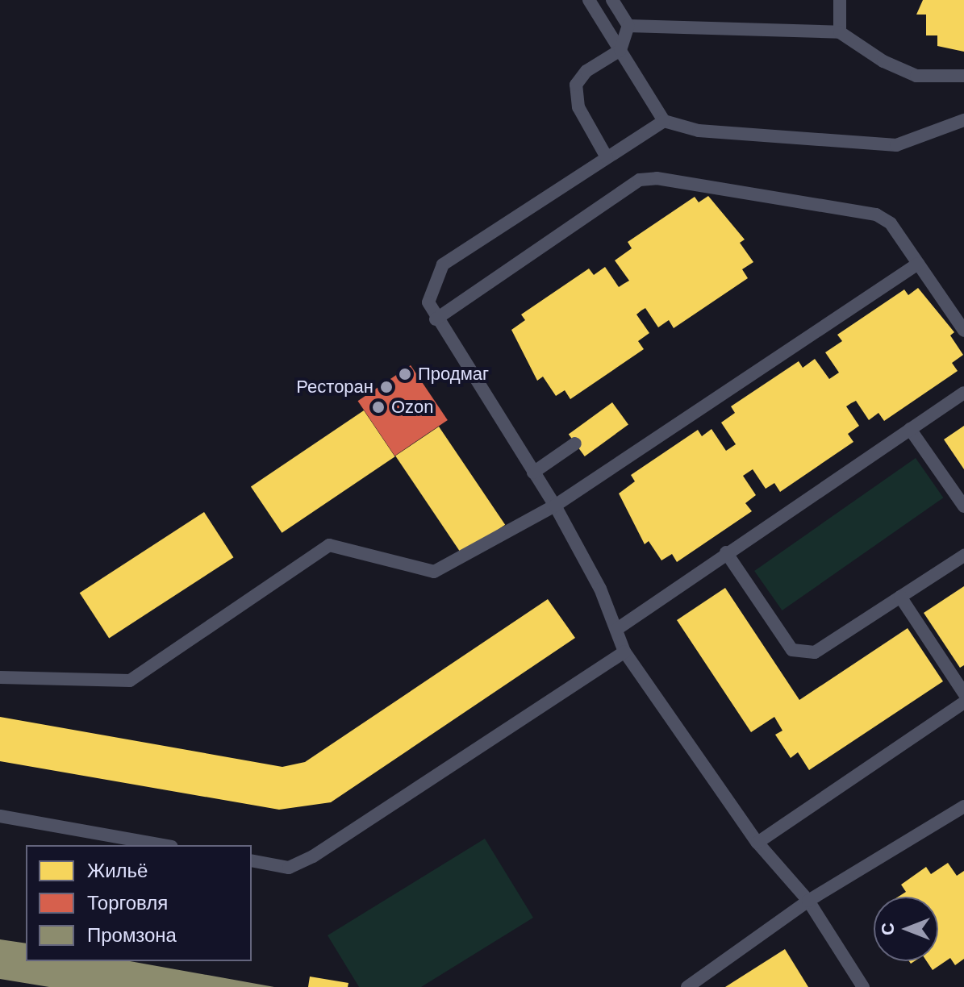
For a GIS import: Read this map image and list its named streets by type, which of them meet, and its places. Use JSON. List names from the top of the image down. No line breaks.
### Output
{"places":["Продмаг","Ресторан","Ozon"],"legend":["Жильё","Торговля","Промзона"],"north":"left"}
